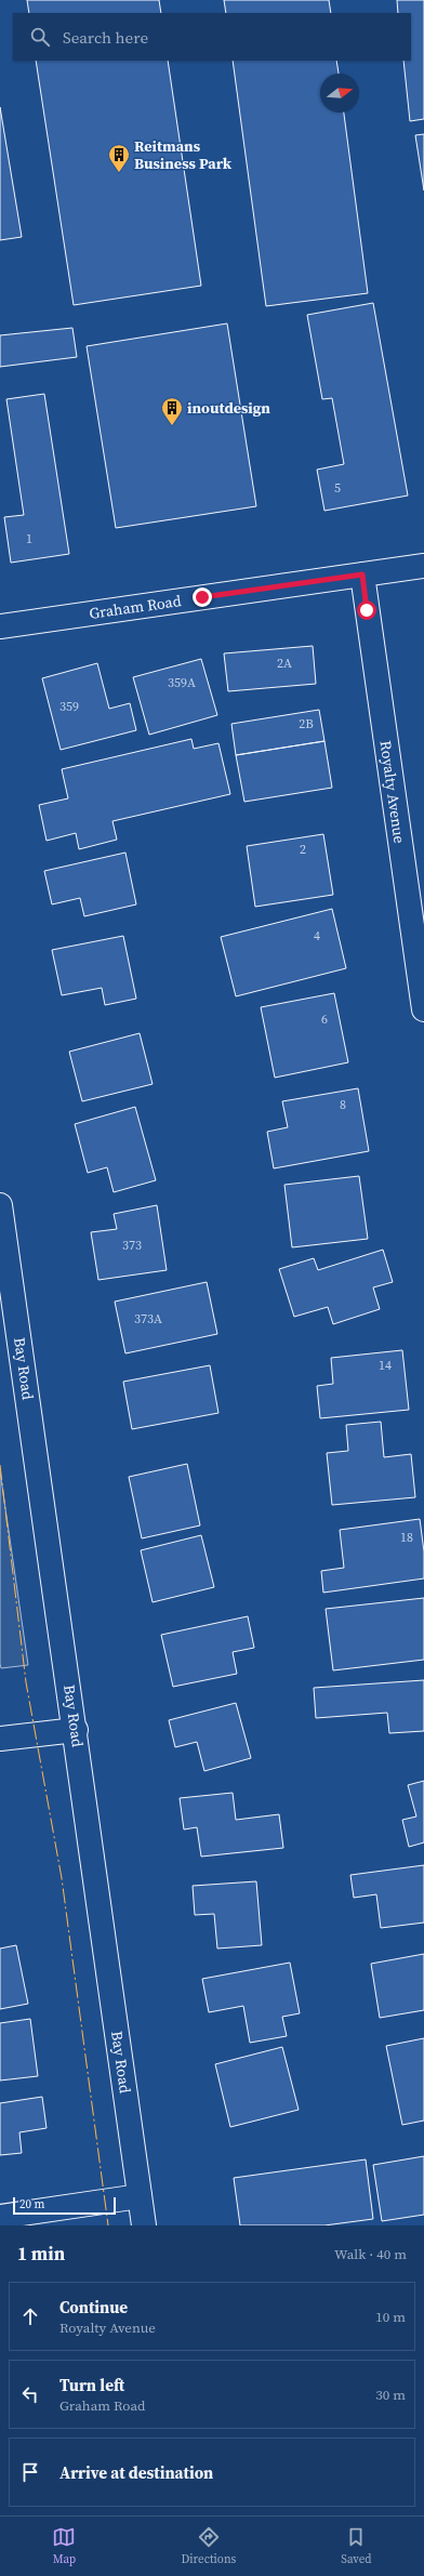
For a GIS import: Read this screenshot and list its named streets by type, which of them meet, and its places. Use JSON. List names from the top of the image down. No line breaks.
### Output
{"streets":{"street":["Graham Road","Royalty Avenue","Bay Road"]},"crossings":[["Graham Road","Royalty Avenue"]],"places":{"building":["Reitmans Business Park","inoutdesign"]},"house_numbers":["5","1","2A","359A","359","2B","2","4","6","8","373","373A","14","18"],"scale_bar":"20 m","north":"right","page":{"search":"Search here","scale":"20 m","heading":["1 min","Walk · 40 m"],"list":[["Continue","Royalty Avenue","10 m"],["Turn left","Graham Road","30 m"],"Arrive at destination"],"nav":["Map","Directions","Saved"]}}
